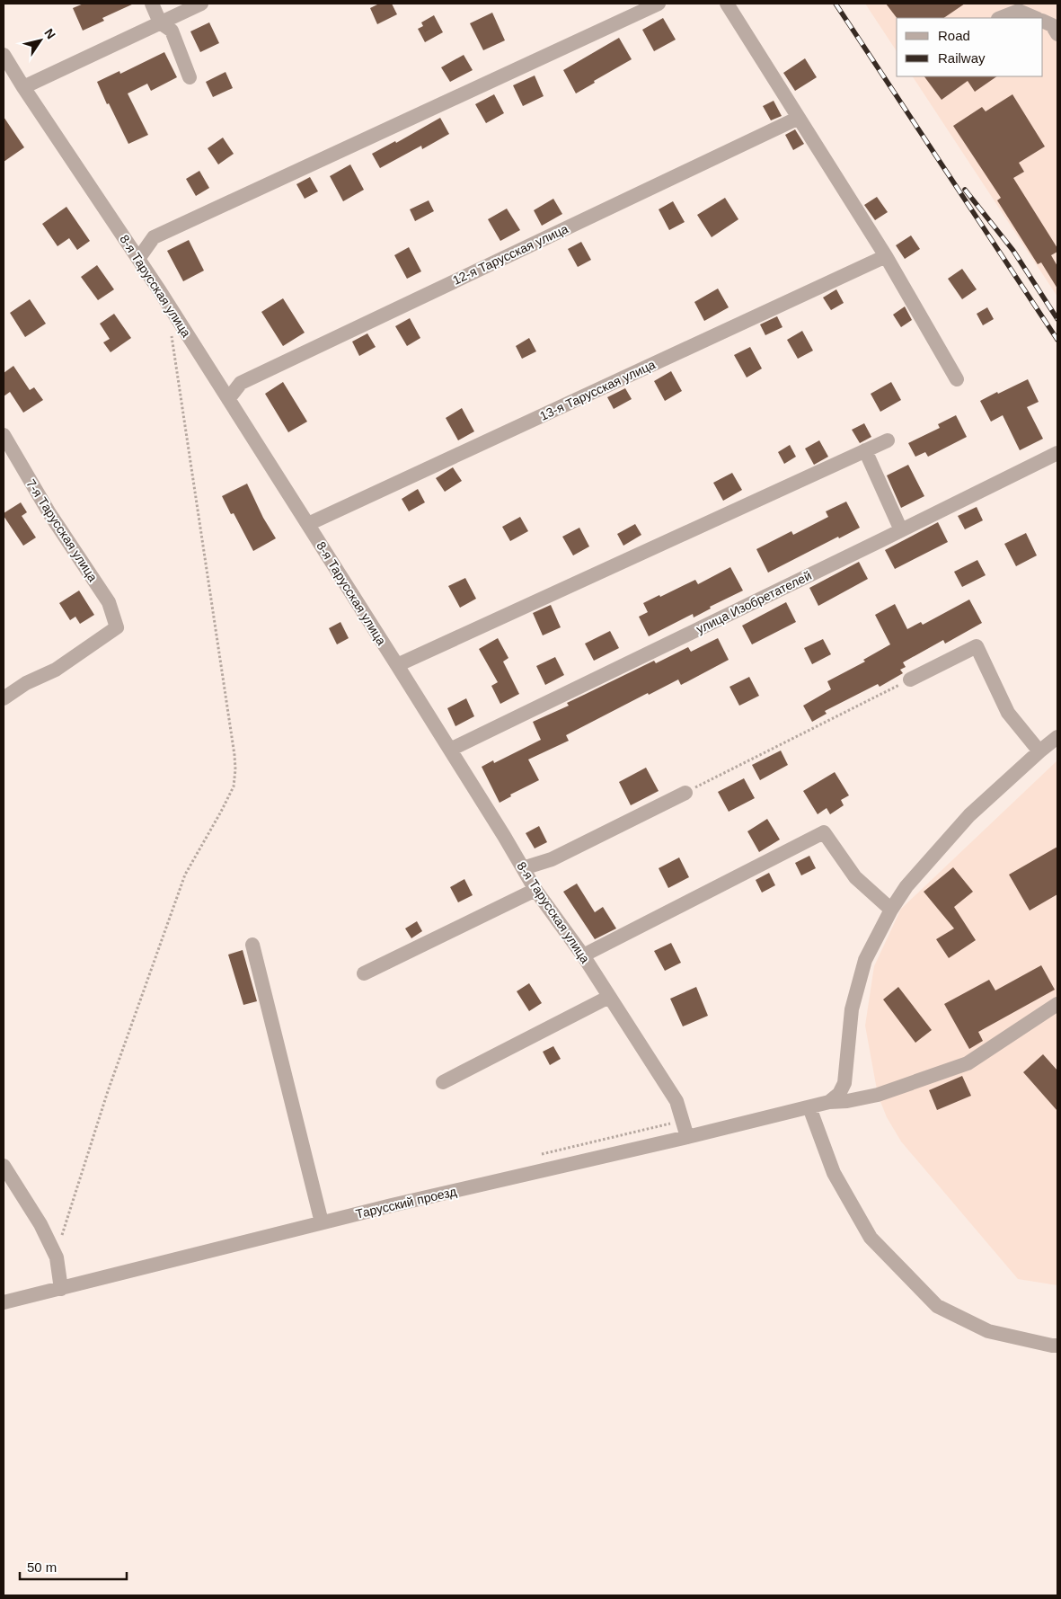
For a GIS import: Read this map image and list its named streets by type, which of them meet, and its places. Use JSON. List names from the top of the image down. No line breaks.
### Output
{"streets":{"street":["12-я Тарусская улица","8-я Тарусская улица","13-я Тарусская улица","7-я Тарусская улица","улица Изобретателей","Тарусский проезд"]},"crossings":[["12-я Тарусская улица","8-я Тарусская улица"],["8-я Тарусская улица","13-я Тарусская улица"],["8-я Тарусская улица","улица Изобретателей"],["8-я Тарусская улица","Тарусский проезд"]],"legend":["Road","Railway"],"scale_bar":"50 m","north":"top right"}
